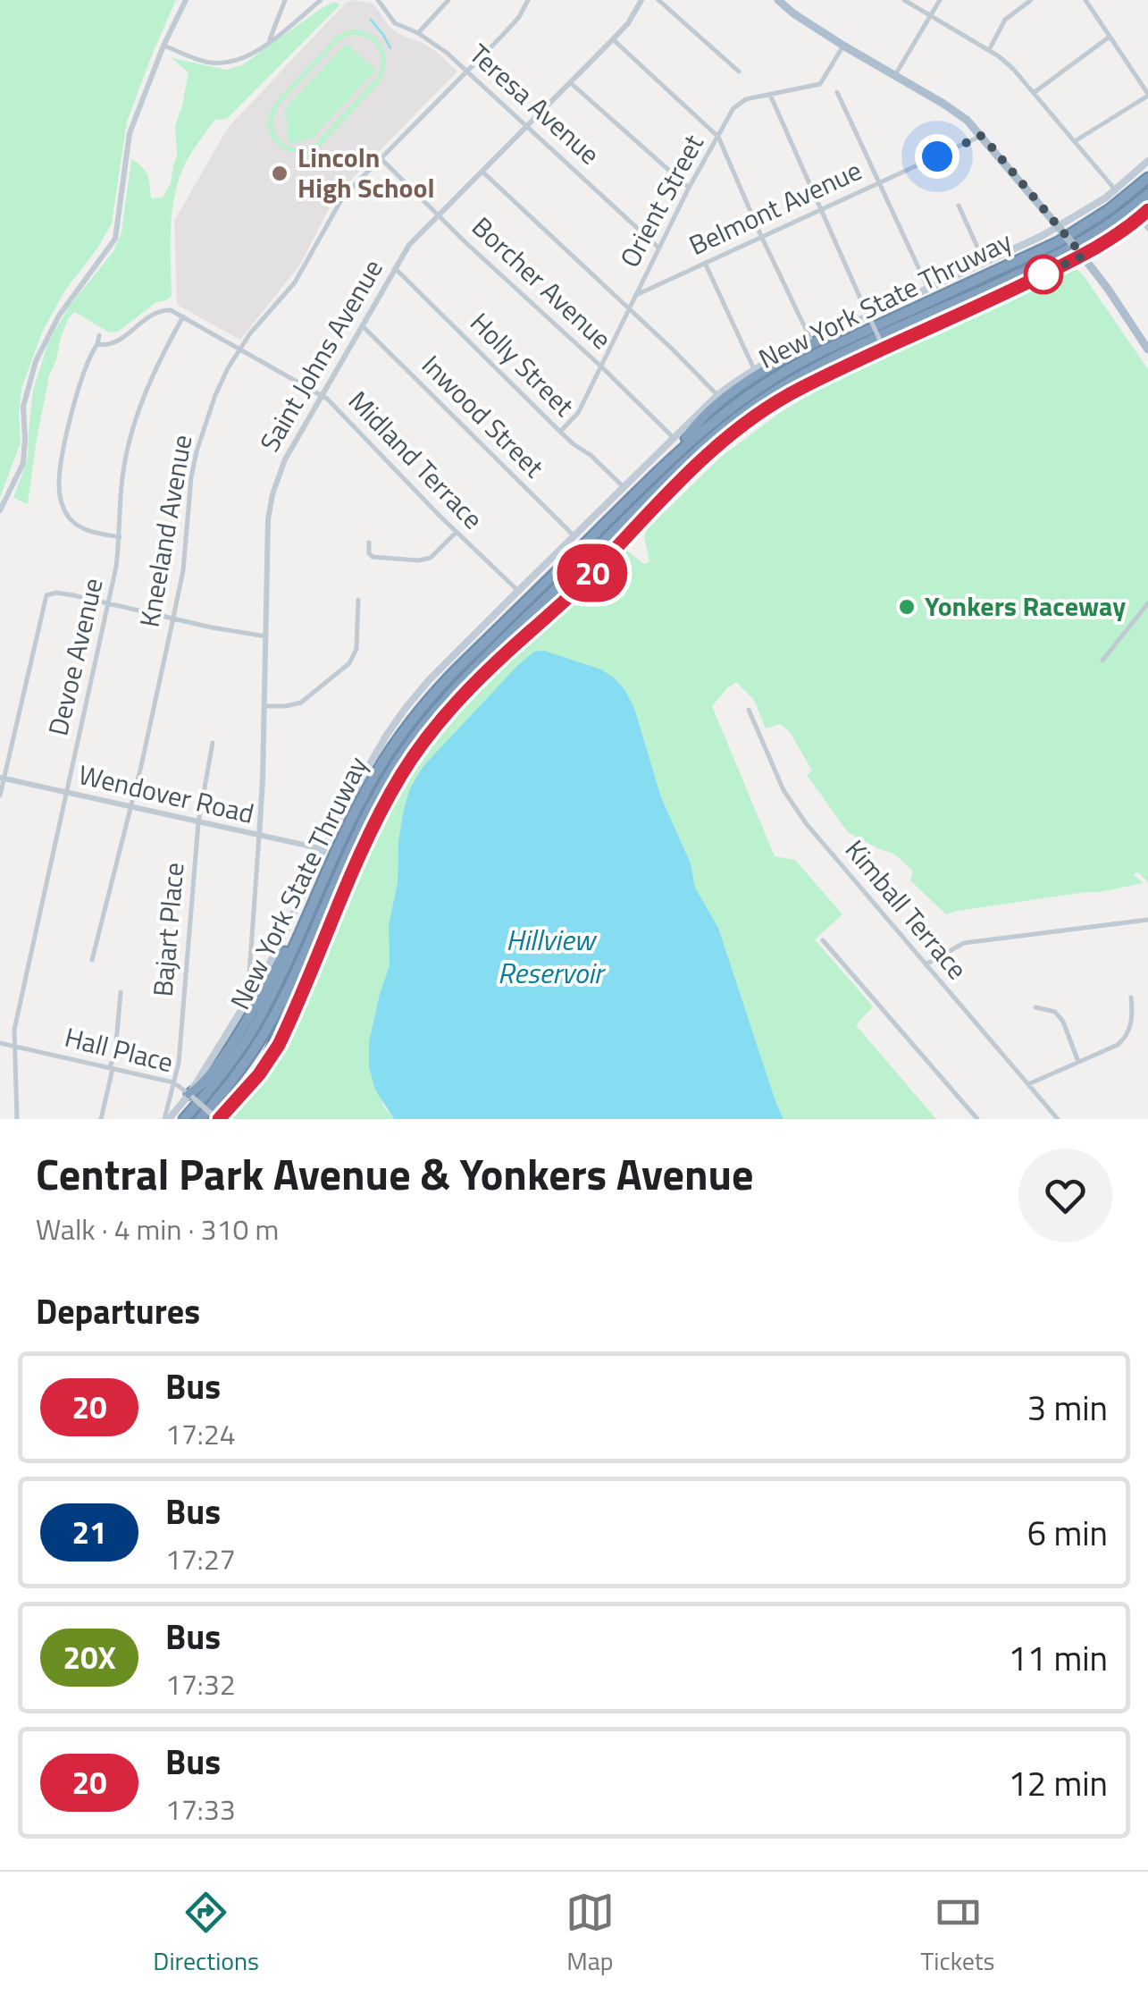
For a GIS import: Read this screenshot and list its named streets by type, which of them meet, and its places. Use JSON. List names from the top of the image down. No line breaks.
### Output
{"streets":{"highway":["New York State Thruway"],"street":["Teresa Avenue","Orient Street","Belmont Avenue","Borcher Avenue","Saint Johns Avenue","Holly Street","Inwood Street","Midland Terrace","Kneeland Avenue","Devoe Avenue","Wendover Road","Kimball Terrace","Bajart Place","Hall Place"]},"crossings":[["Teresa Avenue","Orient Street"],["Teresa Avenue","Saint Johns Avenue"],["Teresa Avenue","Kneeland Avenue"],["Orient Street","Belmont Avenue"],["Orient Street","Borcher Avenue"],["Orient Street","Holly Street"],["Borcher Avenue","Saint Johns Avenue"],["Borcher Avenue","Kneeland Avenue"],["Saint Johns Avenue","Holly Street"],["Saint Johns Avenue","Inwood Street"],["Saint Johns Avenue","Midland Terrace"],["Saint Johns Avenue","Wendover Road"],["Midland Terrace","Kneeland Avenue"],["Midland Terrace","Devoe Avenue"],["Kneeland Avenue","Wendover Road"],["Devoe Avenue","Wendover Road"],["Devoe Avenue","Hall Place"],["Wendover Road","Bajart Place"],["Bajart Place","Hall Place"]],"water":["Hillview Reservoir"],"places":["Lincoln High School","Yonkers Raceway"],"lines":["bus line 20"],"page":{"on_map":"20","heading":[["Central Park Avenue & Yonkers Avenue","Walk · 4 min · 310 m"],"Departures"],"list":[{"mark":"20","name":"Bus","note":"17:24","value":"3 min"},{"mark":"21","name":"Bus","note":"17:27","value":"6 min"},{"mark":"20X","name":"Bus","note":"17:32","value":"11 min"},{"mark":"20","name":"Bus","note":"17:33","value":"12 min"}],"tabs":["Directions","Map","Tickets"]}}
